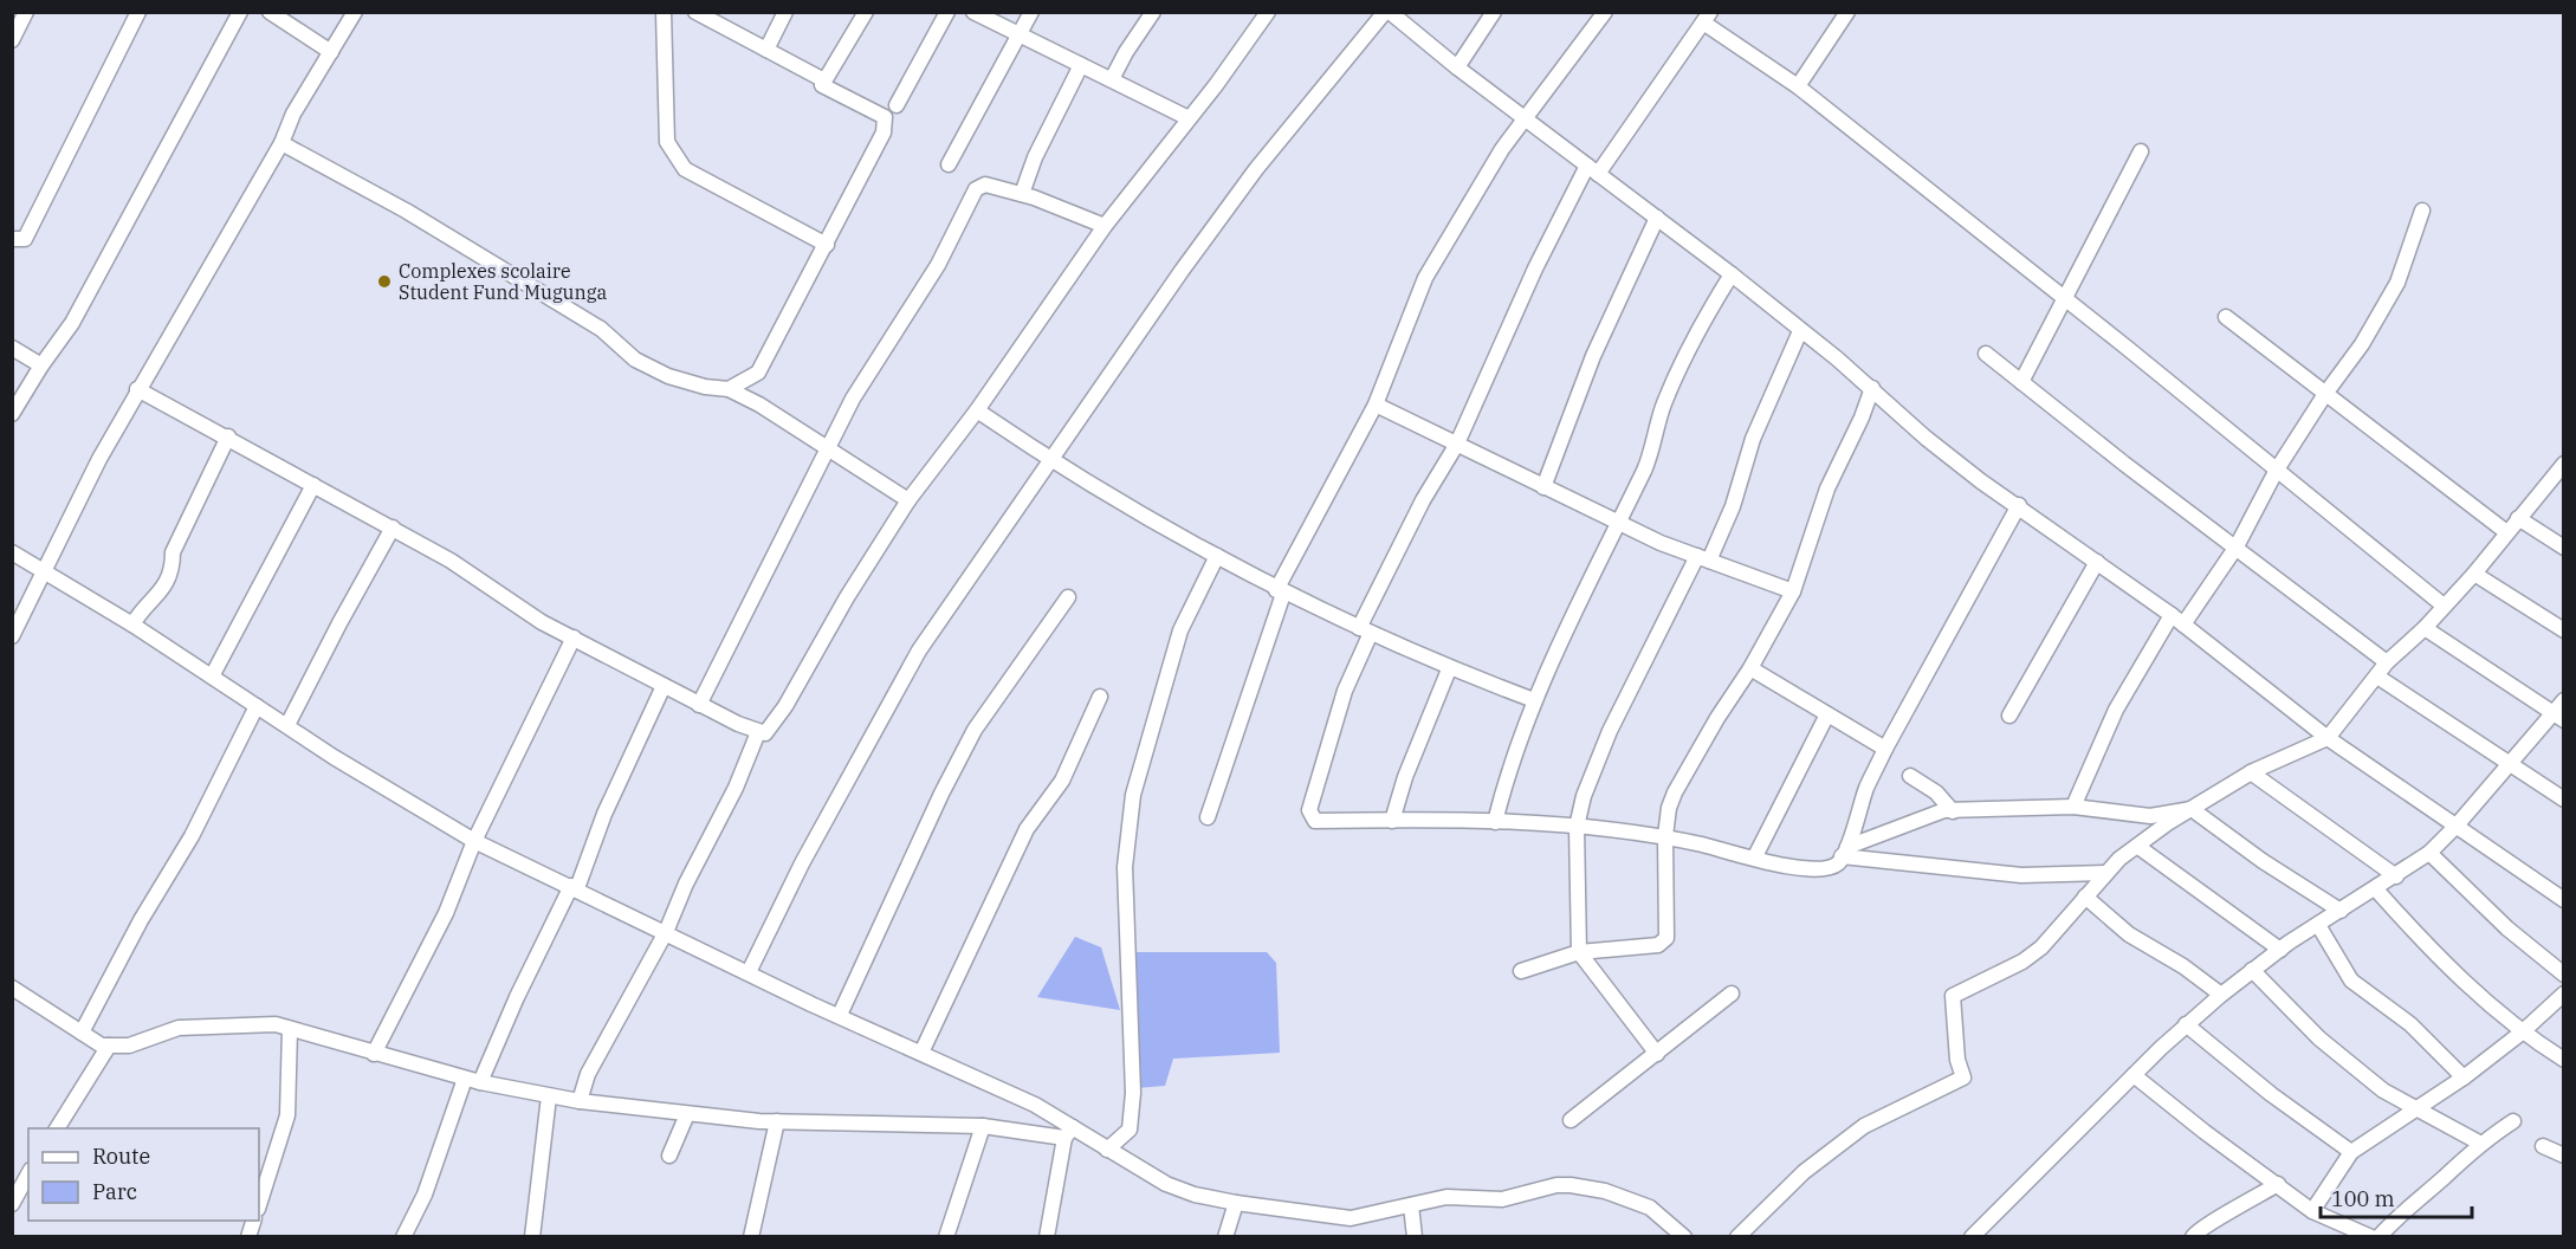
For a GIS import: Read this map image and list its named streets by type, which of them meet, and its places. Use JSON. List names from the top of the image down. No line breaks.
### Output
{"places":["Complexes scolaire Student Fund Mugunga"],"legend":["Route","Parc"],"scale_bar":"100 m"}
